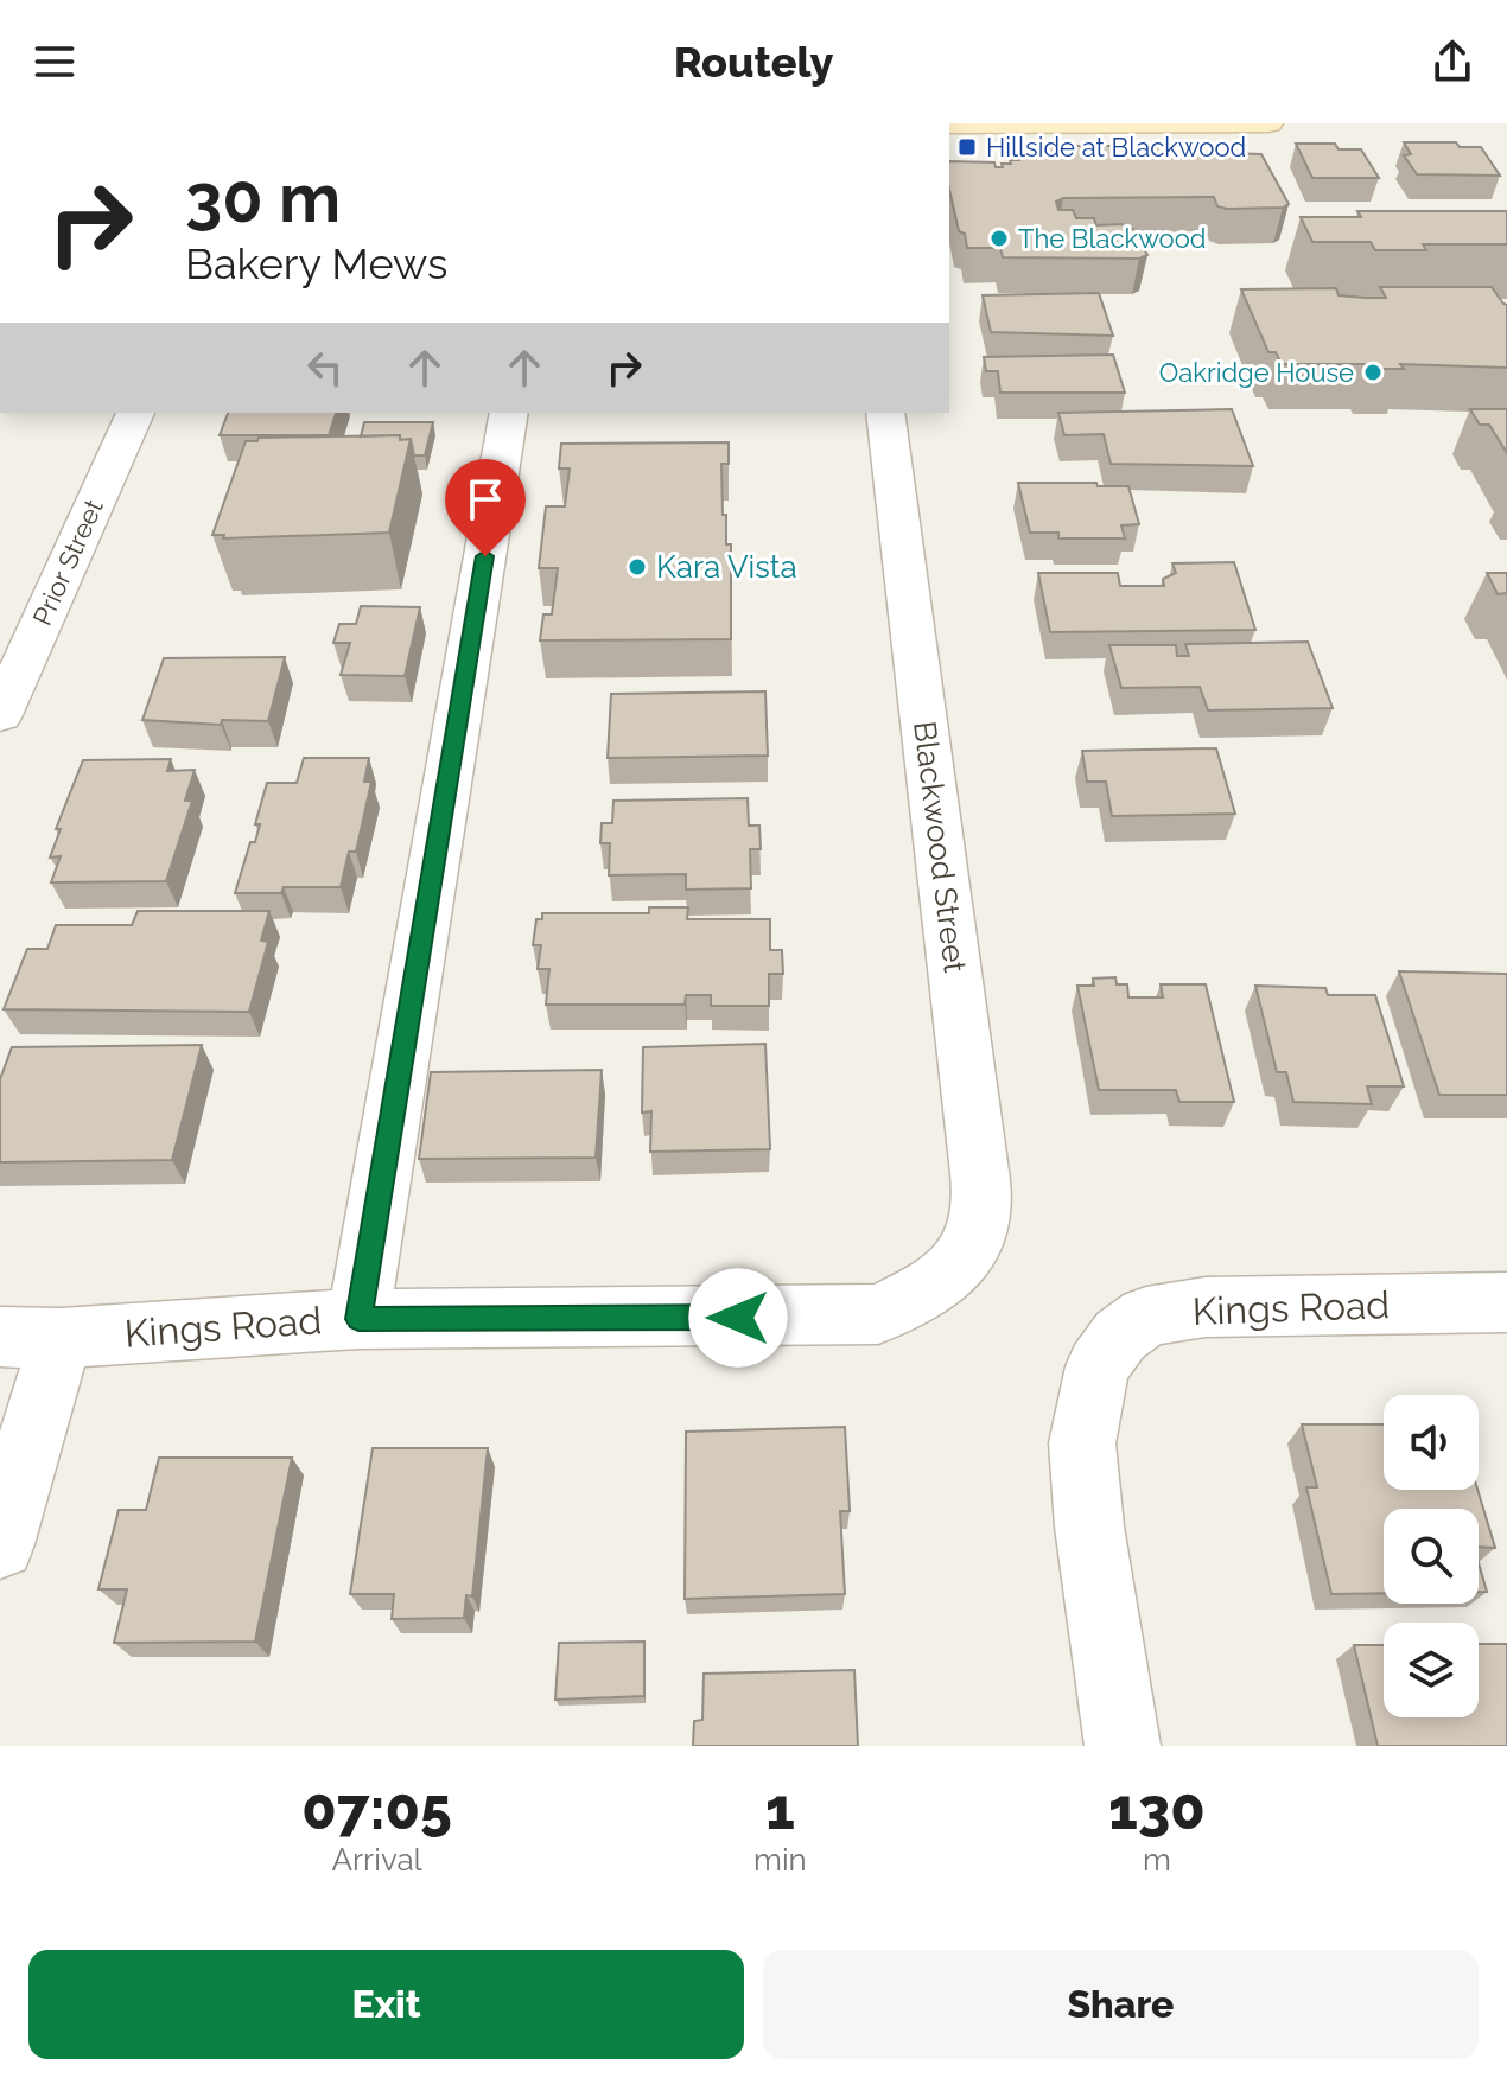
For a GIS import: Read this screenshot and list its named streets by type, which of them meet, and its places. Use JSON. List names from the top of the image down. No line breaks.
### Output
{"streets":{"street":["Prior Street","Blackwood Street","Kings Road"]},"crossings":[["Blackwood Street","Kings Road"]],"places":{"transit":["Hillside at Blackwood"],"other":["The Blackwood","Oakridge House","Kara Vista"]},"page":{"header":"Routely","turn":["30 m","Bakery Mews"],"eta":["07:05","Arrival","1","min","130","m"],"buttons":["Exit","Share"]}}
